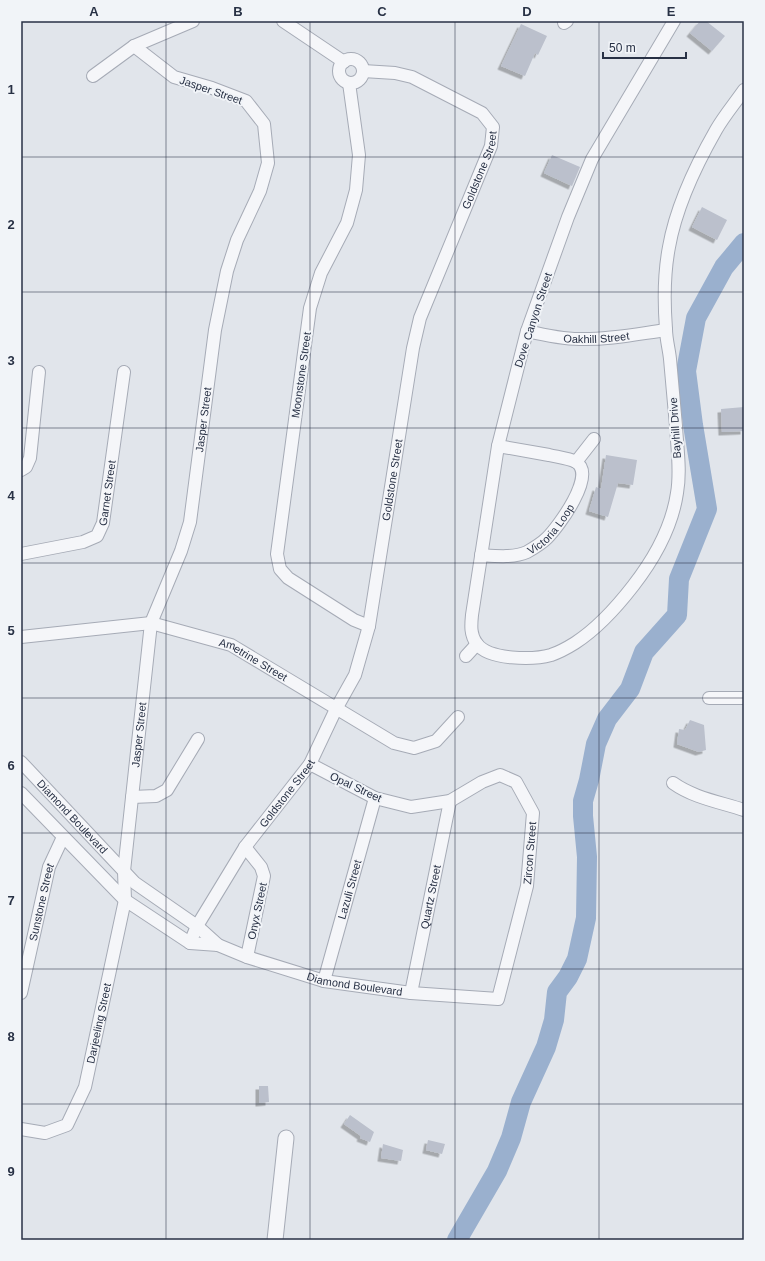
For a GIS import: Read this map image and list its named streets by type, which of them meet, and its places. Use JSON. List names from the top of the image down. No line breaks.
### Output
{"streets":{"street":["Jasper Street","Goldstone Street","Dove Canyon Street","Oakhill Street","Moonstone Street","Bayhill Drive","Garnet Street","Victoria Loop","Ametrine Street","Opal Street","Diamond Boulevard","Zircon Street","Lazuli Street","Quartz Street","Sunstone Street","Onyx Street","Darjeeling Street"]},"crossings":[["Jasper Street","Ametrine Street"],["Jasper Street","Diamond Boulevard"],["Jasper Street","Darjeeling Street"],["Goldstone Street","Moonstone Street"],["Goldstone Street","Ametrine Street"],["Goldstone Street","Opal Street"],["Goldstone Street","Diamond Boulevard"],["Goldstone Street","Onyx Street"],["Dove Canyon Street","Oakhill Street"],["Dove Canyon Street","Bayhill Drive"],["Dove Canyon Street","Victoria Loop"],["Oakhill Street","Bayhill Drive"],["Opal Street","Zircon Street"],["Opal Street","Lazuli Street"],["Opal Street","Quartz Street"],["Diamond Boulevard","Zircon Street"],["Diamond Boulevard","Lazuli Street"],["Diamond Boulevard","Quartz Street"],["Diamond Boulevard","Sunstone Street"],["Diamond Boulevard","Onyx Street"],["Diamond Boulevard","Darjeeling Street"],["Zircon Street","Quartz Street"]],"scale_bar":"50 m","grid":{"columns":["A","B","C","D","E"],"rows":["1","2","3","4","5","6","7","8","9"]}}
